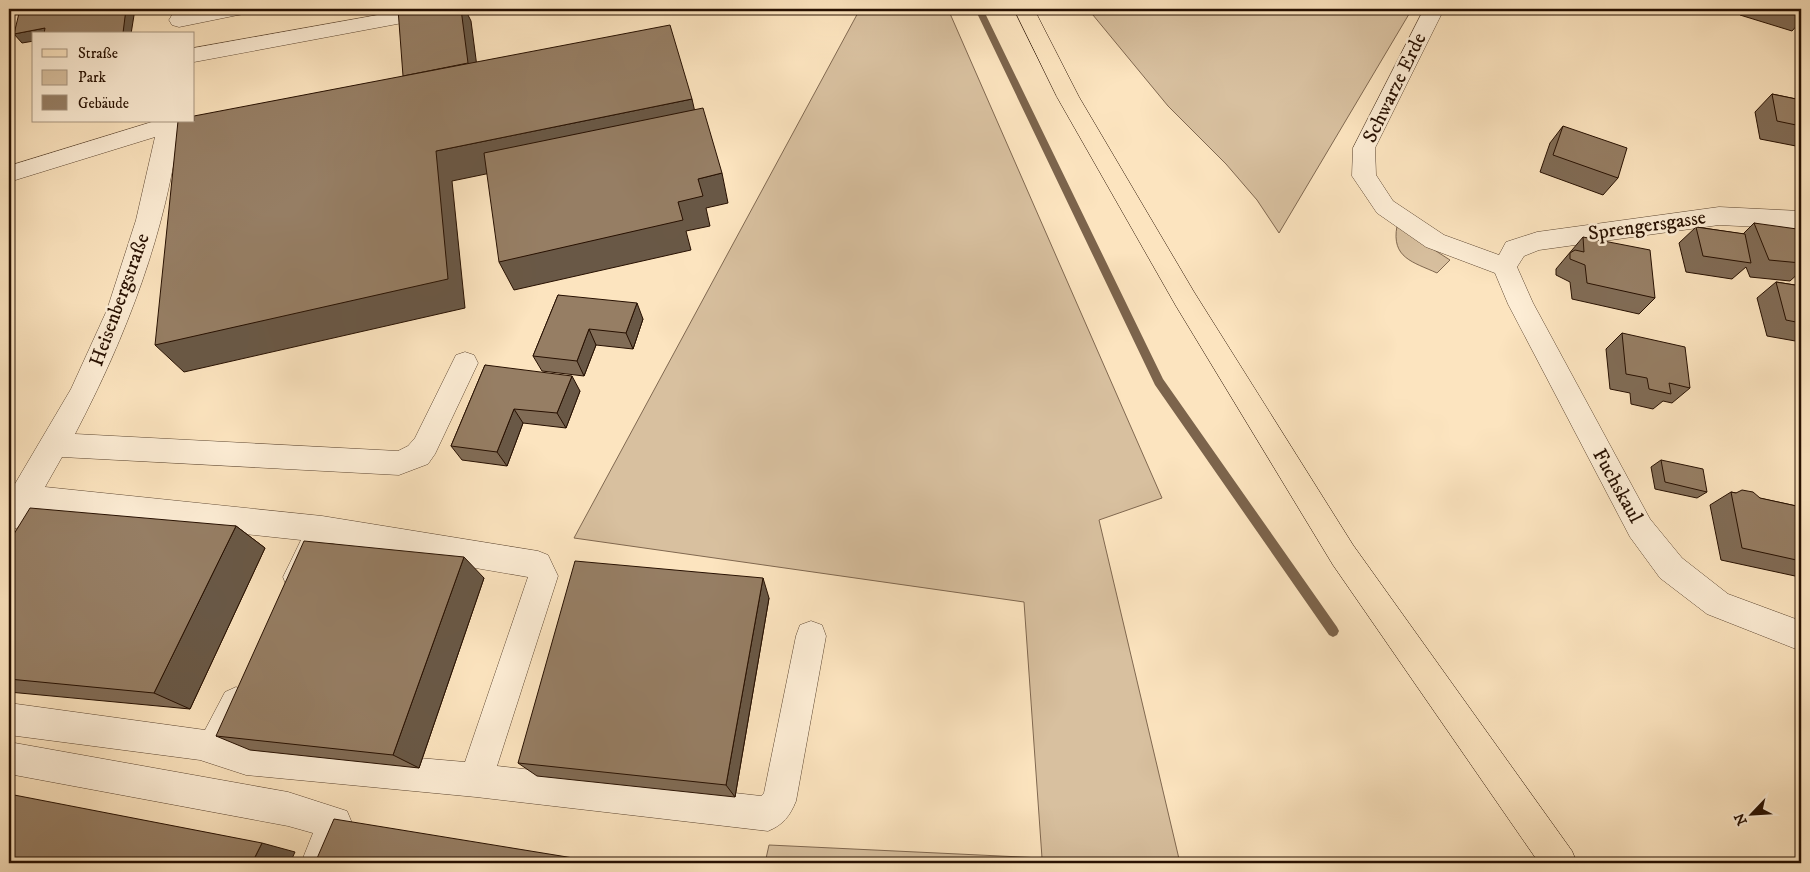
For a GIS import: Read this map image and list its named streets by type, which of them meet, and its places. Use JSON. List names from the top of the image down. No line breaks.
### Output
{"streets":{"street":["Schwarze Erde","Sprengersgasse","Heisenbergstraße","Fuchskaul"]},"crossings":[["Schwarze Erde","Sprengersgasse"],["Schwarze Erde","Fuchskaul"],["Sprengersgasse","Fuchskaul"]],"legend":["Straße","Park","Gebäude"],"north":"bottom left"}
